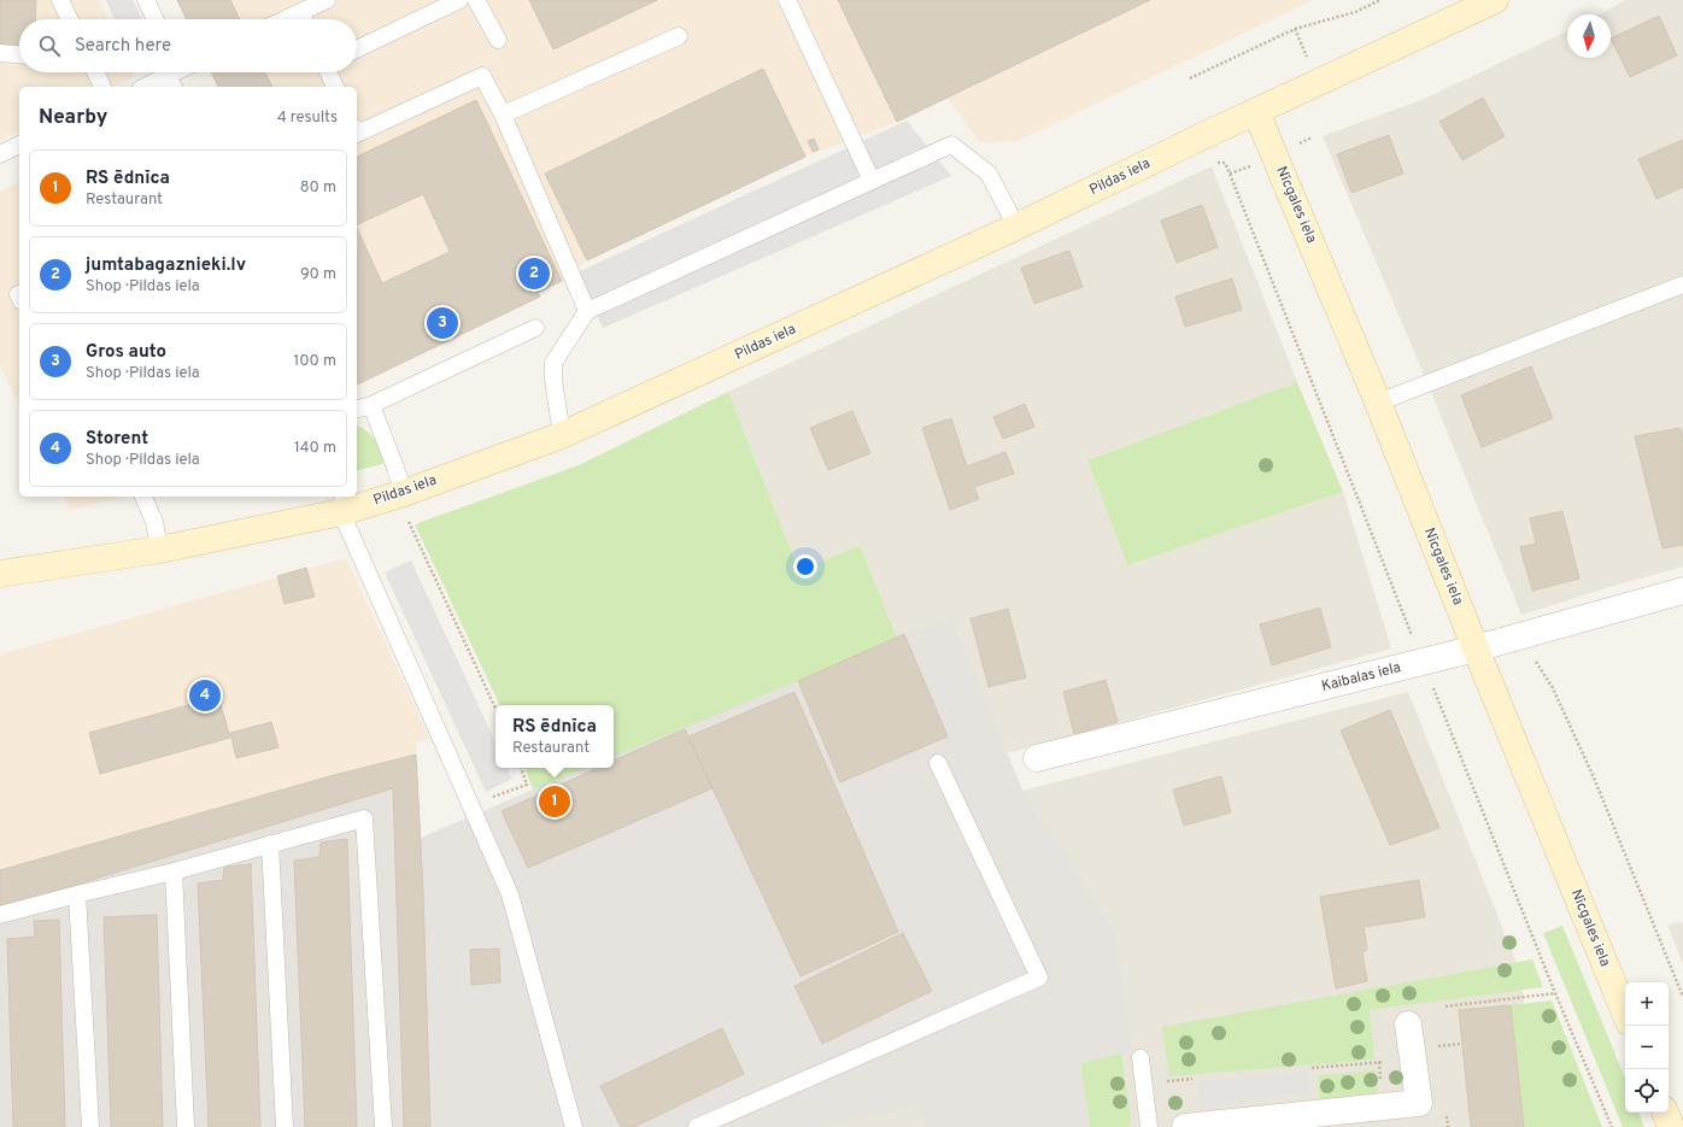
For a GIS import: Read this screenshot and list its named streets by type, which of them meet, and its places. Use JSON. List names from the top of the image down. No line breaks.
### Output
{"streets":{"street":["Pildas iela","Nīcgales iela","Kaibalas iela"]},"crossings":[["Pildas iela","Nīcgales iela"],["Nīcgales iela","Kaibalas iela"]],"north":"bottom","page":{"search":"Search here","heading":["Nearby","4 results"],"list":[{"mark":"1","name":"RS ēdnīca","note":"Restaurant","value":"80 m"},{"mark":"2","name":"jumtabagaznieki.lv","note":"Shop · Pildas iela","value":"90 m"},{"mark":"3","name":"Gros auto","note":"Shop · Pildas iela","value":"100 m"},{"mark":"4","name":"Storent","note":"Shop · Pildas iela","value":"140 m"}],"pins":["2","3","4","1"],"popup":["RS ēdnīca","Restaurant"],"map_buttons":["+","−"]}}
